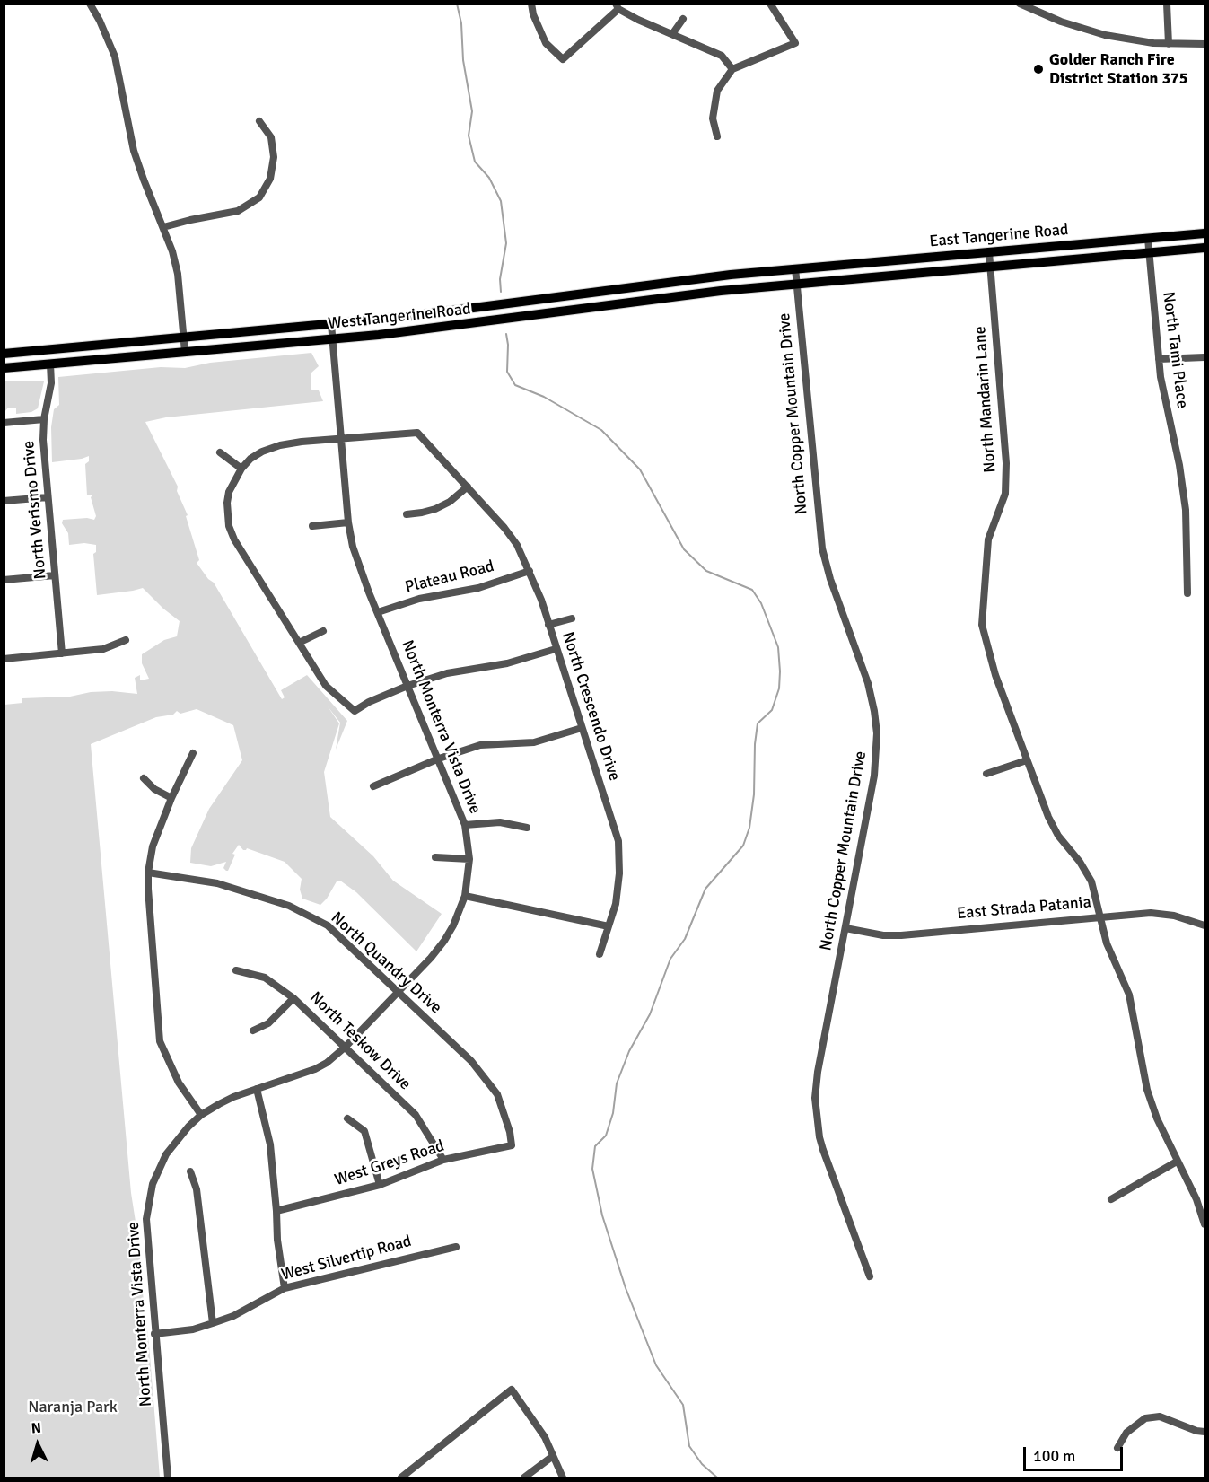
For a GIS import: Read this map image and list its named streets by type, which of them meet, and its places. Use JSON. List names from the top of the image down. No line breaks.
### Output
{"streets":{"main road":["East Tangerine Road","West Tangerine Road"],"street":["North Tami Place","North Mandarin Lane","North Copper Mountain Drive","North Verismo Drive","Plateau Road","North Crescendo Drive","North Monterra Vista Drive","East Strada Patania","North Quandry Drive","North Teskow Drive","West Greys Road","West Silvertip Road"]},"crossings":[["East Tangerine Road","West Tangerine Road"],["East Tangerine Road","North Tami Place"],["East Tangerine Road","North Mandarin Lane"],["East Tangerine Road","North Copper Mountain Drive"],["West Tangerine Road","North Copper Mountain Drive"],["West Tangerine Road","North Verismo Drive"],["West Tangerine Road","North Monterra Vista Drive"],["North Mandarin Lane","East Strada Patania"],["North Copper Mountain Drive","East Strada Patania"],["Plateau Road","North Crescendo Drive"],["Plateau Road","North Monterra Vista Drive"],["North Crescendo Drive","North Monterra Vista Drive"],["North Monterra Vista Drive","North Quandry Drive"],["North Monterra Vista Drive","North Teskow Drive"],["North Monterra Vista Drive","West Silvertip Road"],["North Quandry Drive","West Greys Road"],["North Teskow Drive","West Greys Road"]],"parks":["Naranja Park"],"places":["Golder Ranch Fire District Station 375"],"scale_bar":"100 m","north":"top"}
